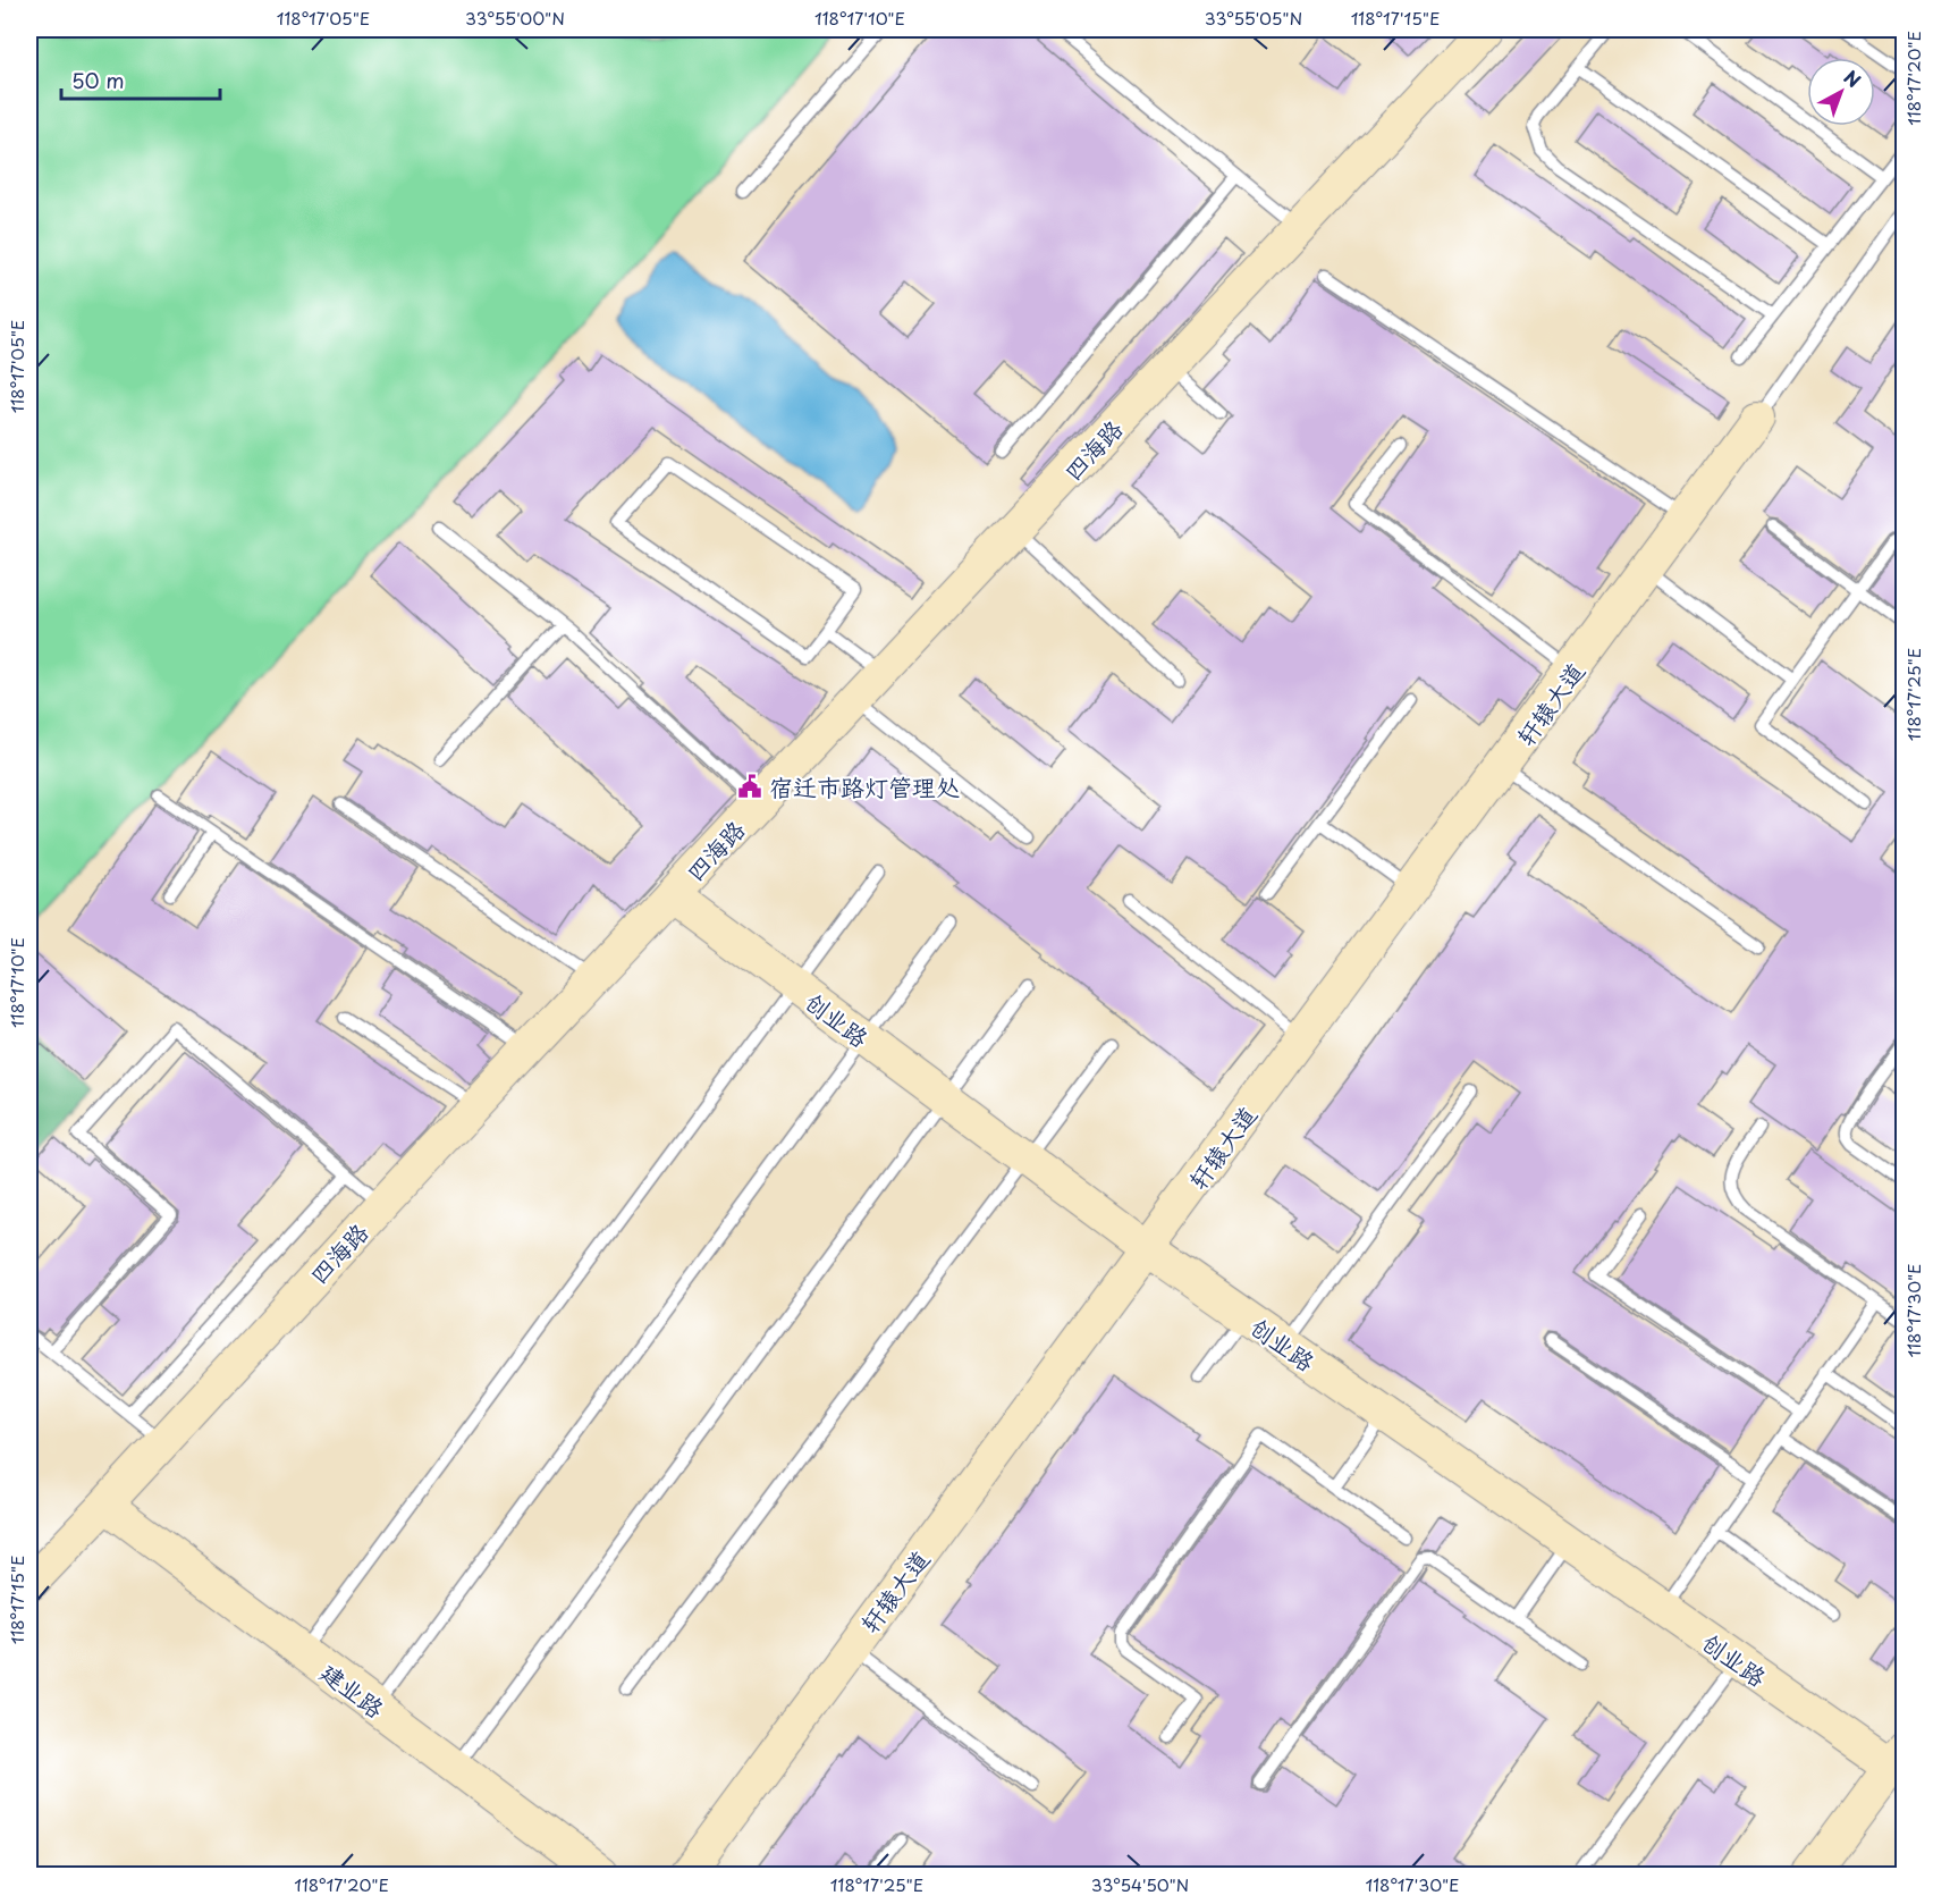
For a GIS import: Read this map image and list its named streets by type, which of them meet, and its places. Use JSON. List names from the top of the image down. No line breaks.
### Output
{"streets":{"street":["四海路","轩辕大道","创业路","建业路"]},"crossings":[["四海路","创业路"],["四海路","建业路"],["轩辕大道","创业路"]],"places":{"public building":["宿迁市路灯管理处"]},"scale_bar":"50 m","north":"top right","coordinates":["118°17'05\"E","33°55'00\"N","118°17'10\"E","33°55'05\"N","118°17'15\"E","118°17'20\"E","118°17'25\"E","118°17'30\"E","33°54'50\"N"]}
